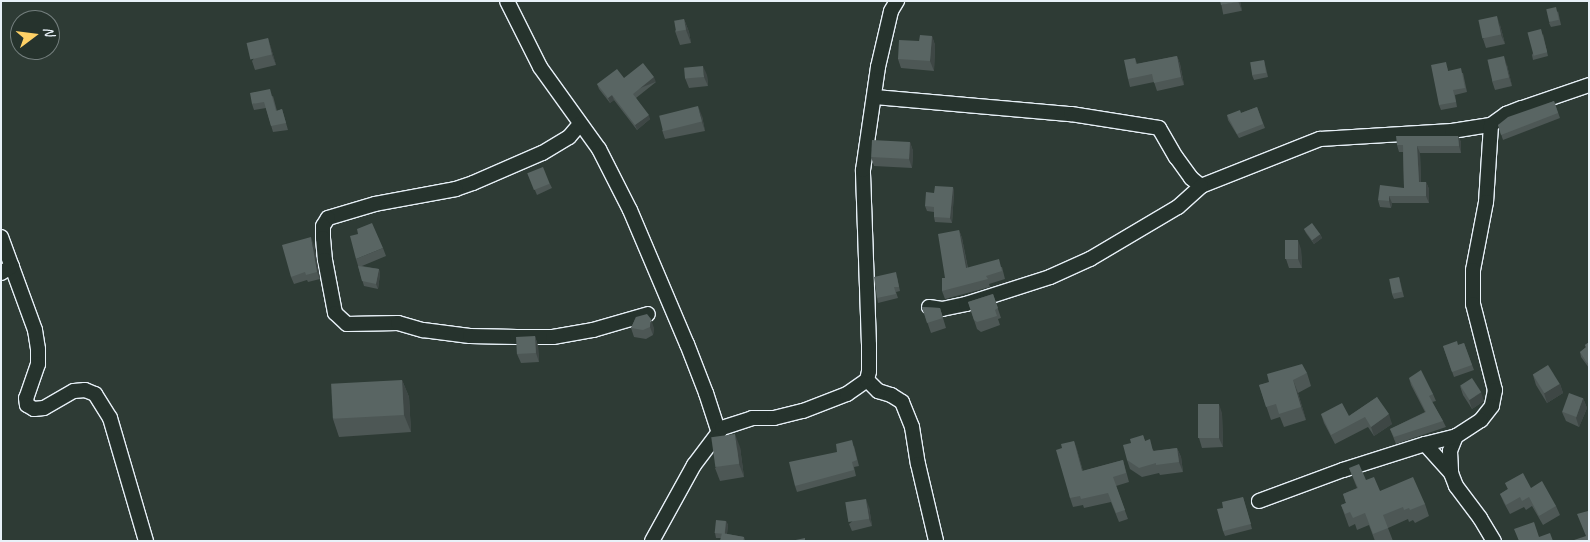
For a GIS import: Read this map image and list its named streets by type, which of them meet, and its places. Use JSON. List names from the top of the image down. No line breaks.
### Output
{"north":"right"}
